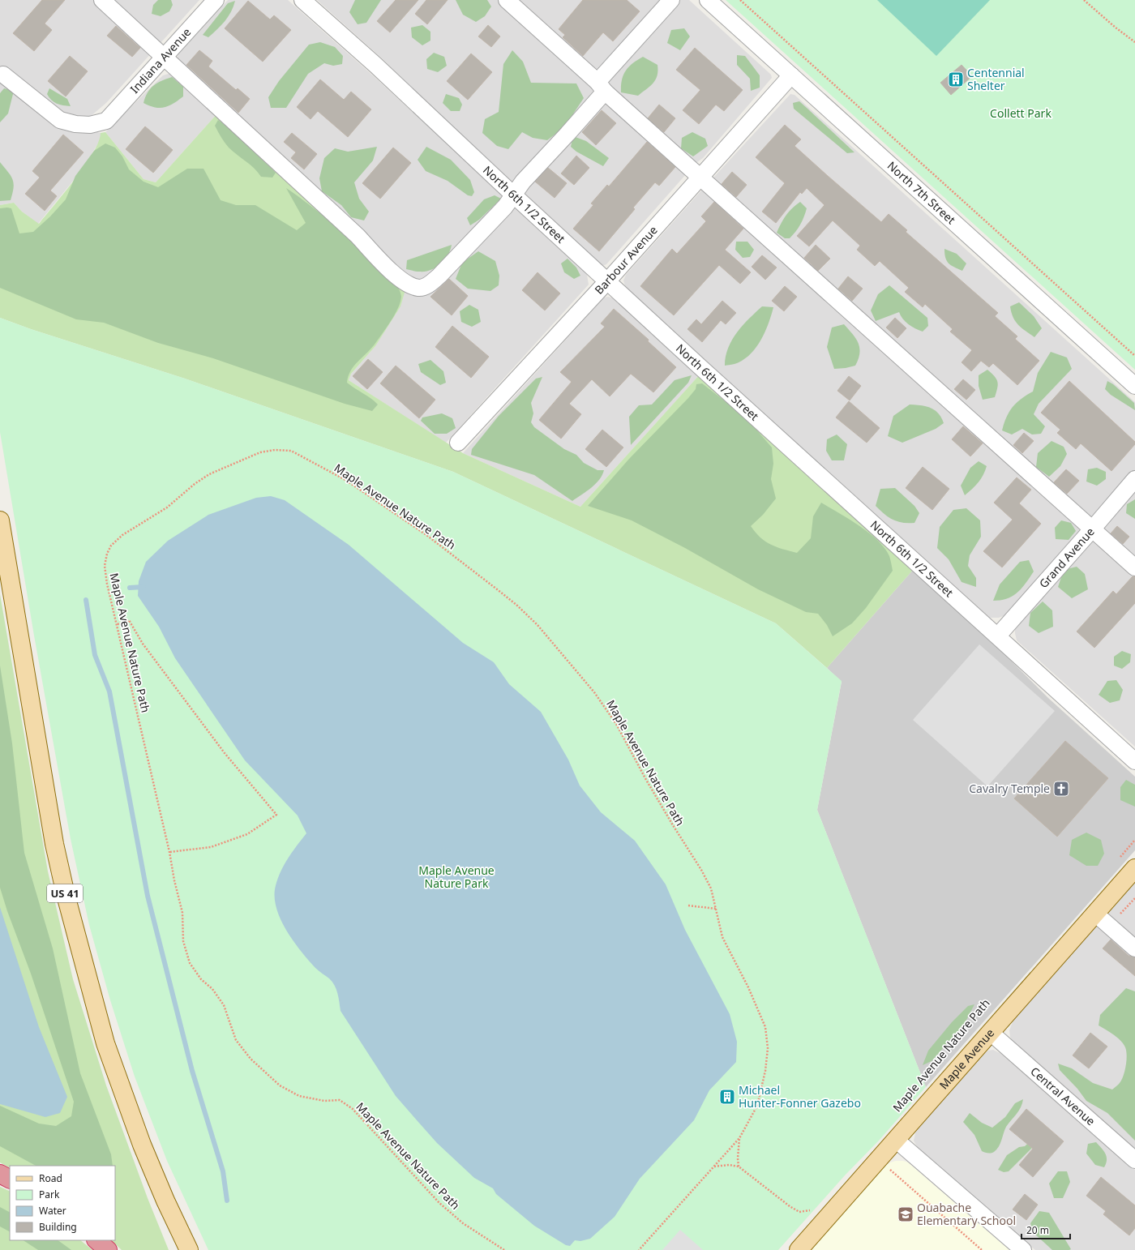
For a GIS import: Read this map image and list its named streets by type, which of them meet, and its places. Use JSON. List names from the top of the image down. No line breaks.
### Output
{"streets":{"main road":["US 41","Maple Avenue"],"street":["Indiana Avenue","North 7th Street","North 6th 1/2 Street","Barbour Avenue","Grand Avenue","Central Avenue"],"path":["Maple Avenue Nature Path"]},"crossings":[["North 7th Street","Barbour Avenue"],["North 6th 1/2 Street","Barbour Avenue"],["North 6th 1/2 Street","Grand Avenue"],["Maple Avenue","Central Avenue"]],"parks":["Collett Park","Maple Avenue Nature Park"],"places":{"building":["Centennial Shelter","Michael Hunter-Fonner Gazebo"],"church":["Cavalry Temple"],"school or university":["Ouabache Elementary School"]},"legend":["Road","Park","Water","Building"],"scale_bar":"20 m"}
